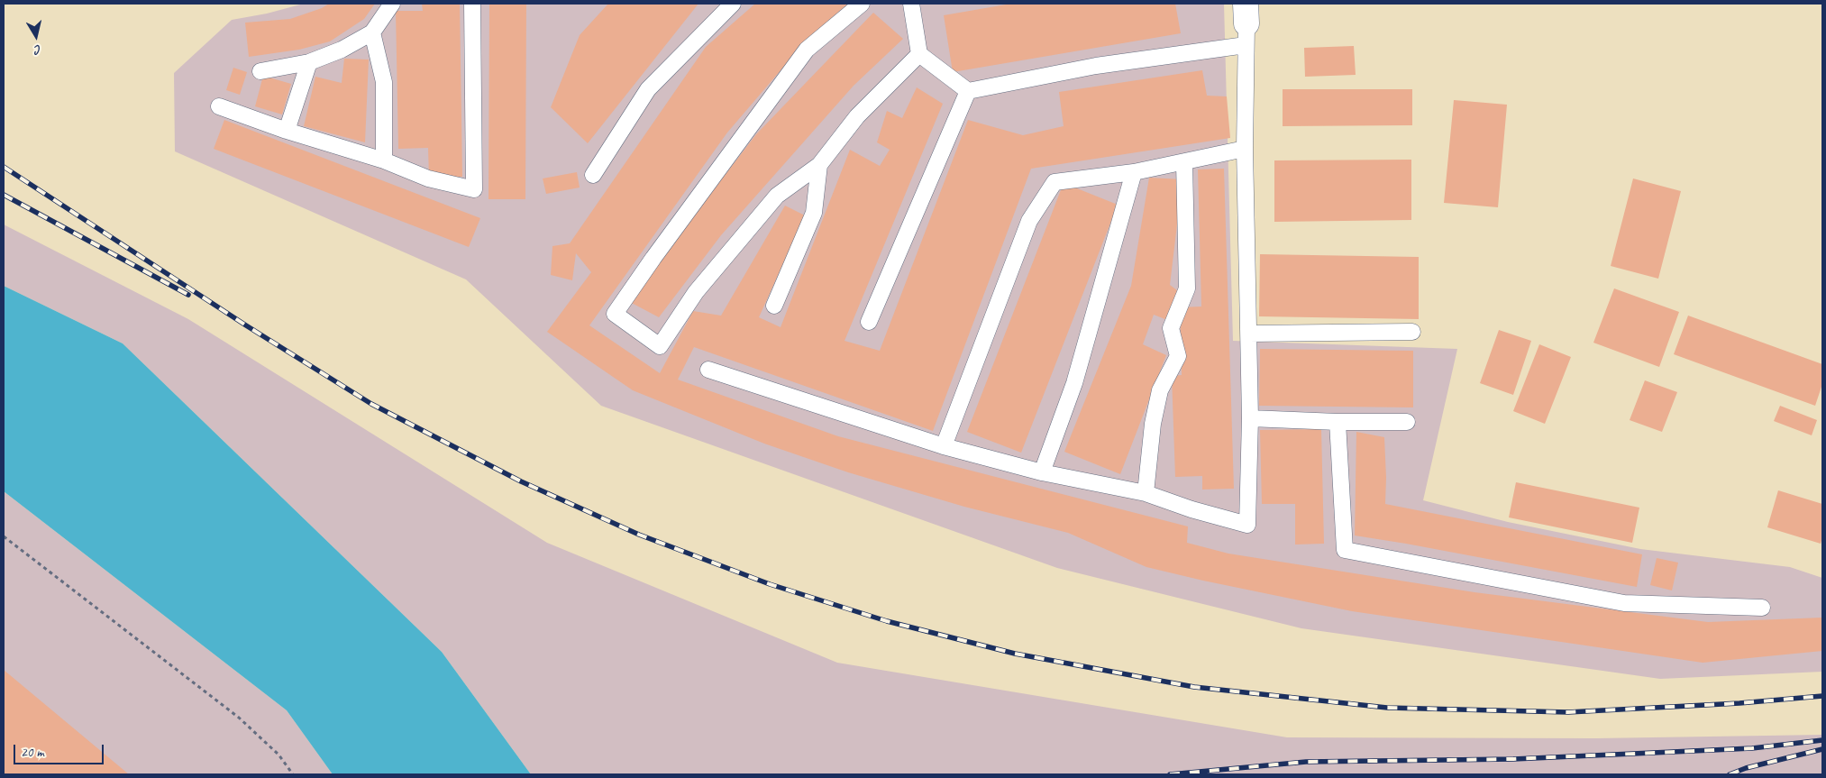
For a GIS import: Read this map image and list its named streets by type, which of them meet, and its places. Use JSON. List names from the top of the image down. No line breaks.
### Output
{"scale_bar":"20 m","north":"bottom"}
